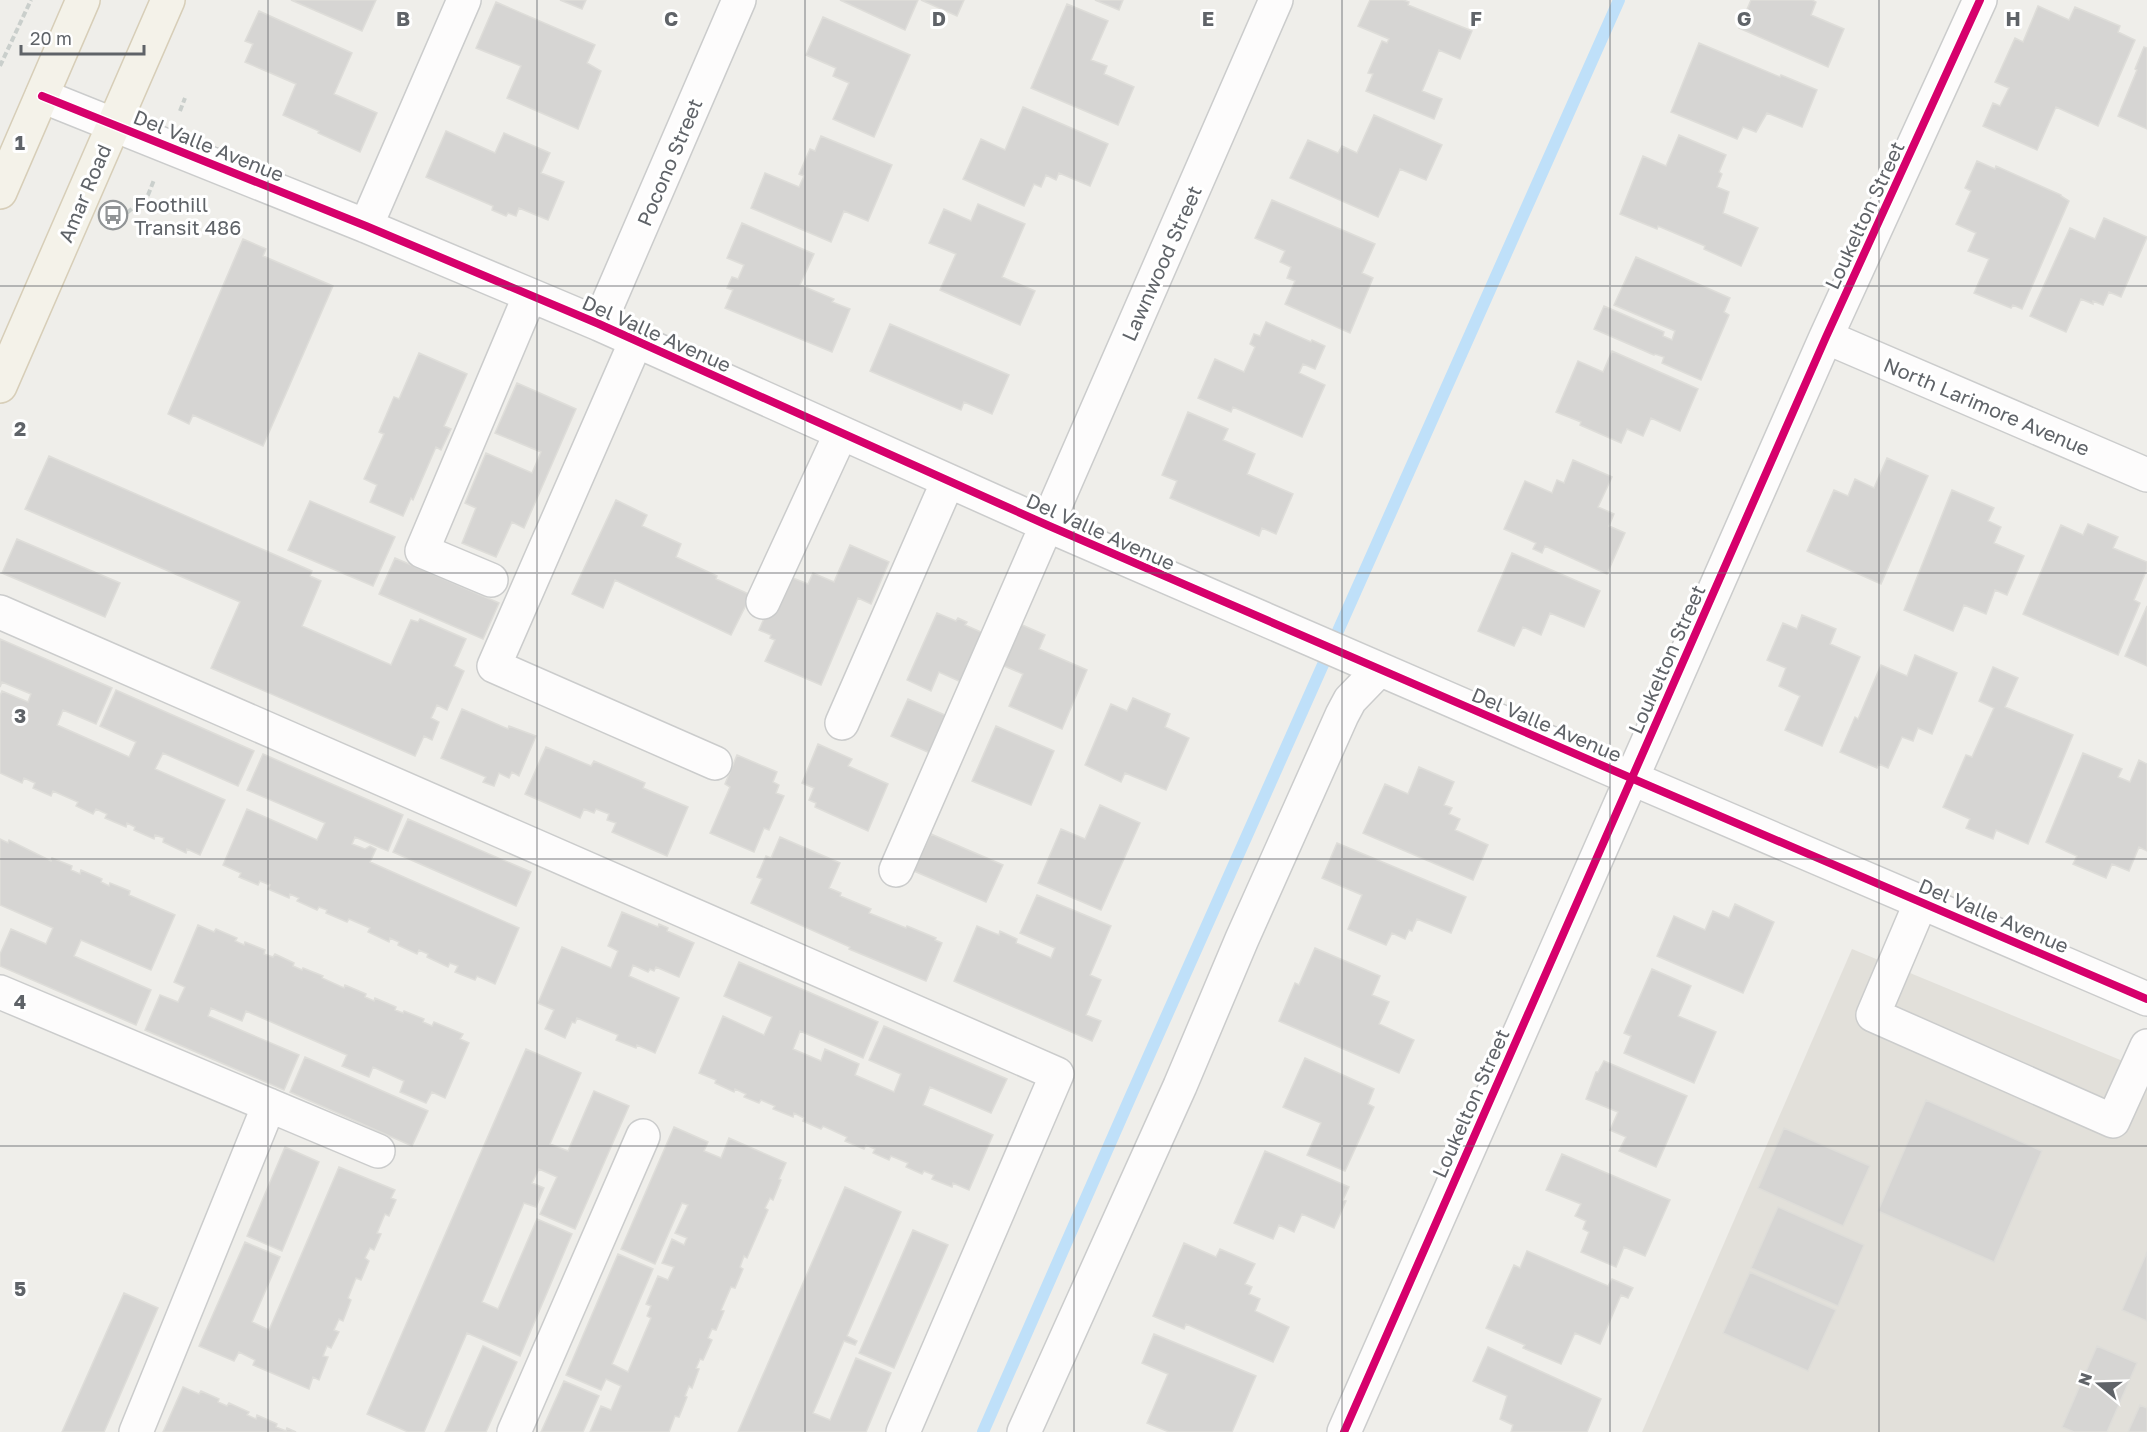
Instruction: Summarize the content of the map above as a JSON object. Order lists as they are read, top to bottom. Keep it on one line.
{"streets":{"main road":["Amar Road"],"street":["Del Valle Avenue","Pocono Street","Loukelton Street","Lawnwood Street","North Larimore Avenue"]},"crossings":[["Del Valle Avenue","Pocono Street"],["Del Valle Avenue","Amar Road"],["Del Valle Avenue","Loukelton Street"],["Del Valle Avenue","Lawnwood Street"],["Loukelton Street","North Larimore Avenue"]],"places":{"bus stop":["Foothill Transit 486"]},"scale_bar":"20 m","north":"left","grid":{"columns":["B","C","D","E","F","G","H"],"rows":["1","2","3","4","5"]}}
